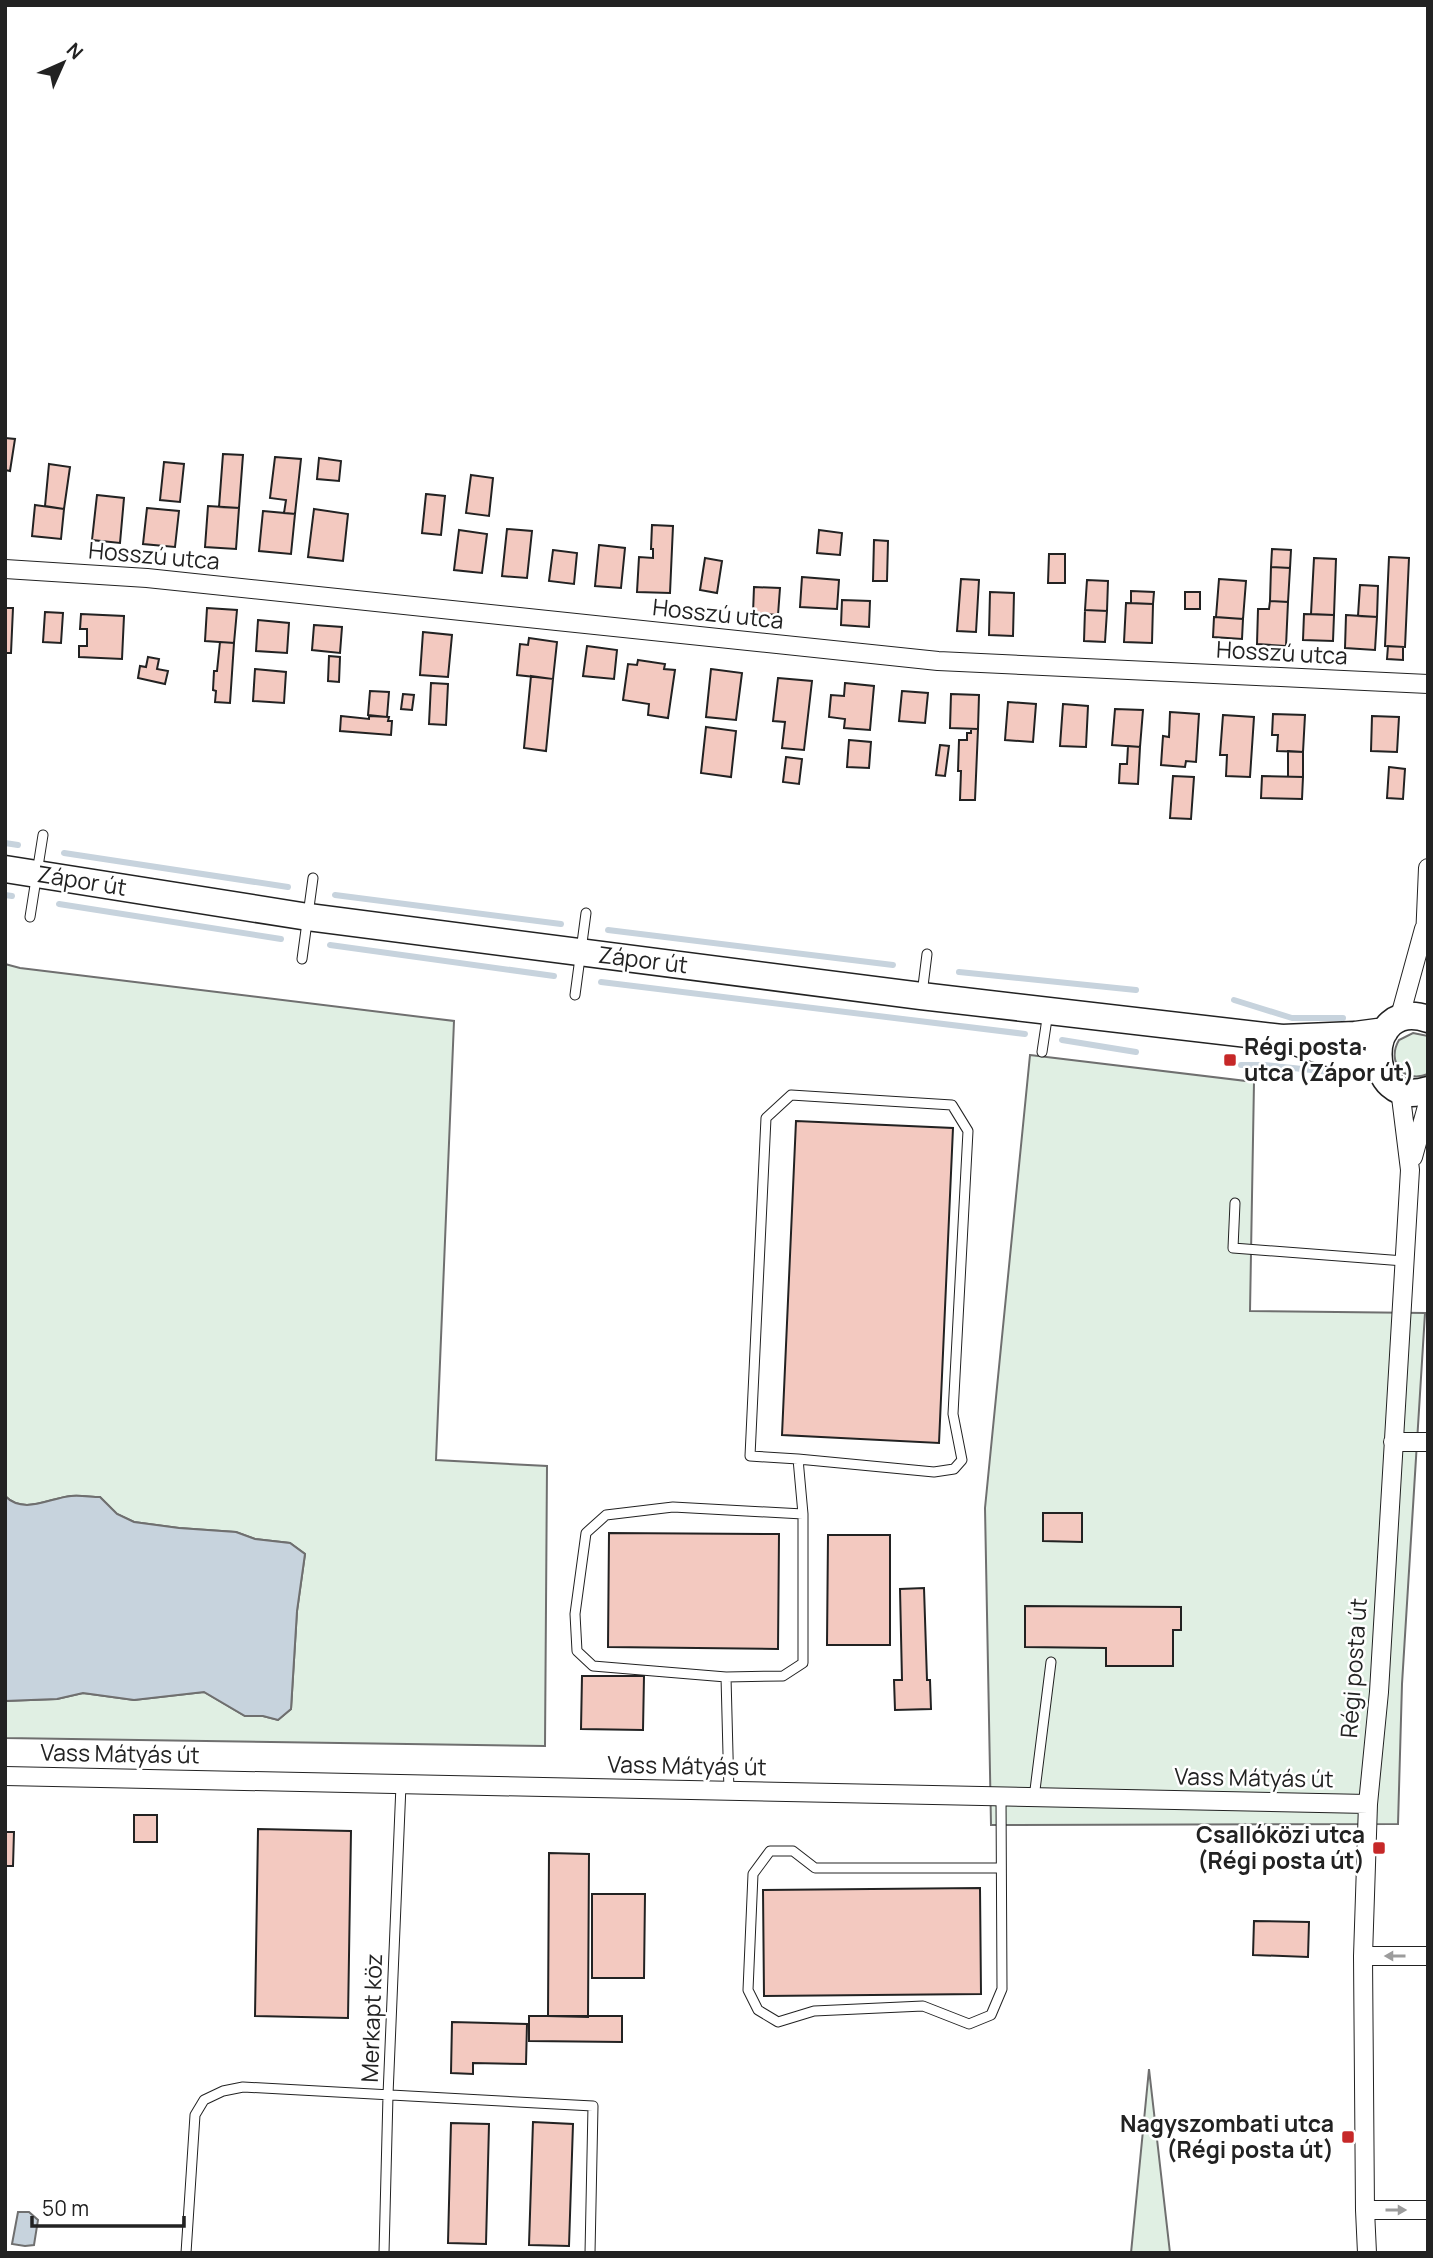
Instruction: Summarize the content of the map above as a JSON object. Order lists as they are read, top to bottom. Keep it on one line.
{"streets":{"street":["Hosszú utca","Zápor út","Régi posta út","Vass Mátyás út"],"lane":["Merkapt köz"]},"crossings":[["Régi posta út","Vass Mátyás út"],["Vass Mátyás út","Merkapt köz"]],"places":{"transit":["Régi posta utca (Zápor út)","Csallóközi utca (Régi posta út)","Nagyszombati utca (Régi posta út)"]},"scale_bar":"50 m","north":"top right"}
